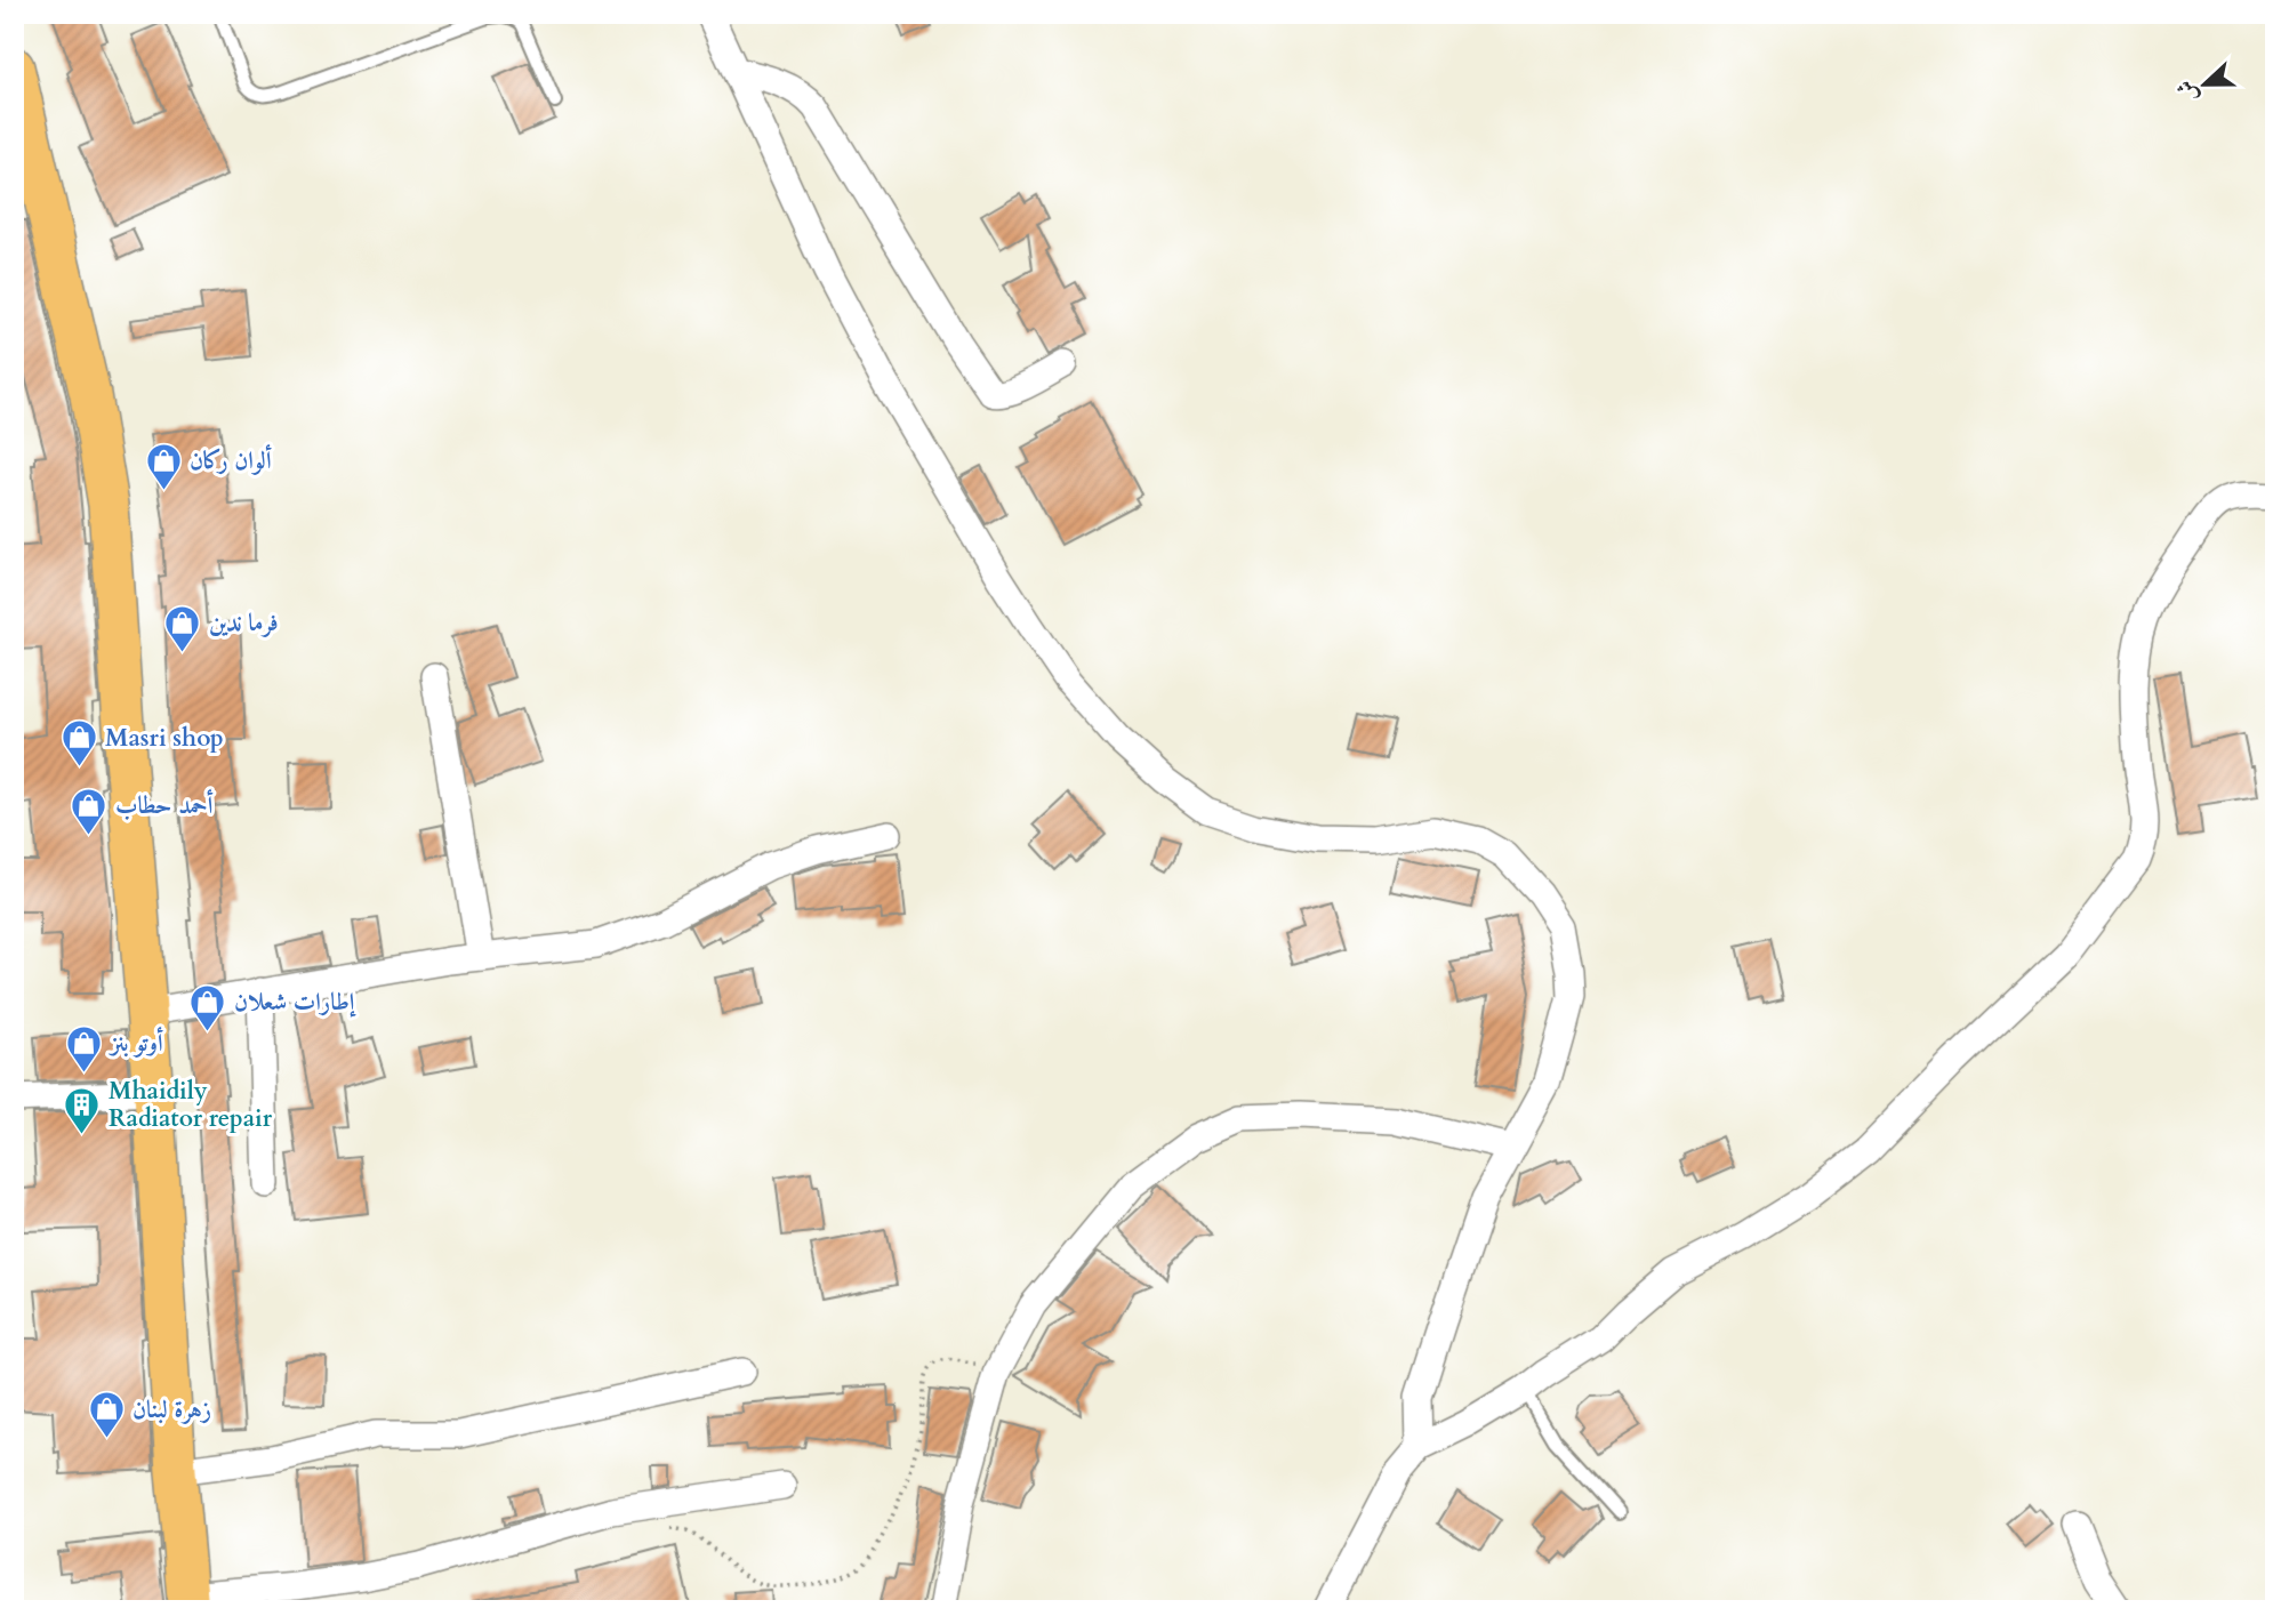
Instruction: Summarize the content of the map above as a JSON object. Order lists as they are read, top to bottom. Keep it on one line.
{"places":{"shop":["ألوان ركان","فرما ندين","Masri shop","أحمد حطاب","إطارات شعلان","أوتو بنز","زهرة لبنان"],"building":["Mhaidily Radiator repair"]},"north":"left"}
